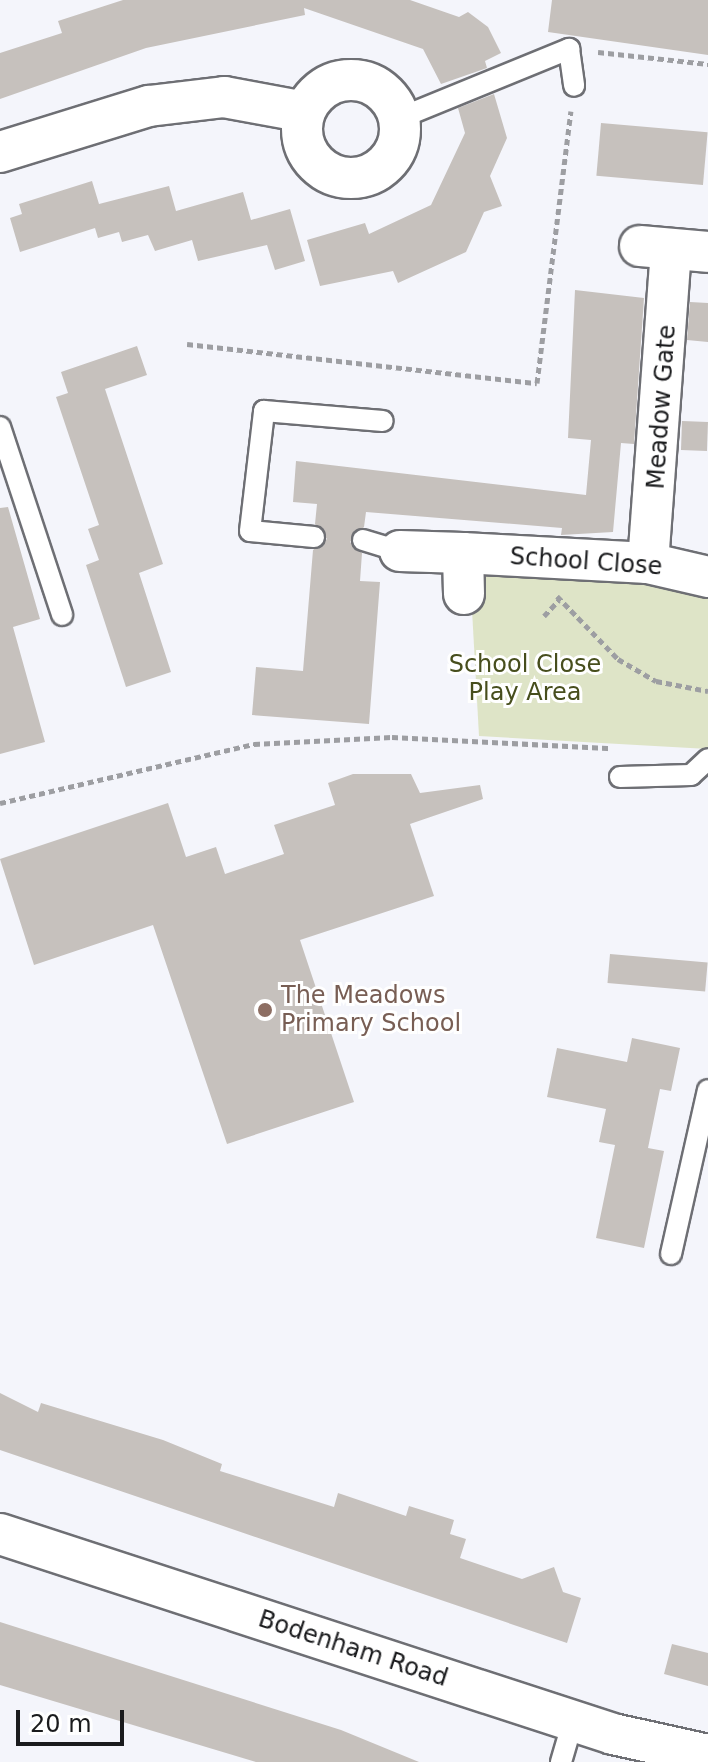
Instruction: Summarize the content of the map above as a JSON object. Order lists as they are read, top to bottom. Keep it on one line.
{"streets":{"street":["Meadow Gate","School Close","Bodenham Road"]},"crossings":[["Meadow Gate","School Close"]],"parks":["School Close Play Area"],"places":["The Meadows Primary School"],"scale_bar":"20 m"}
